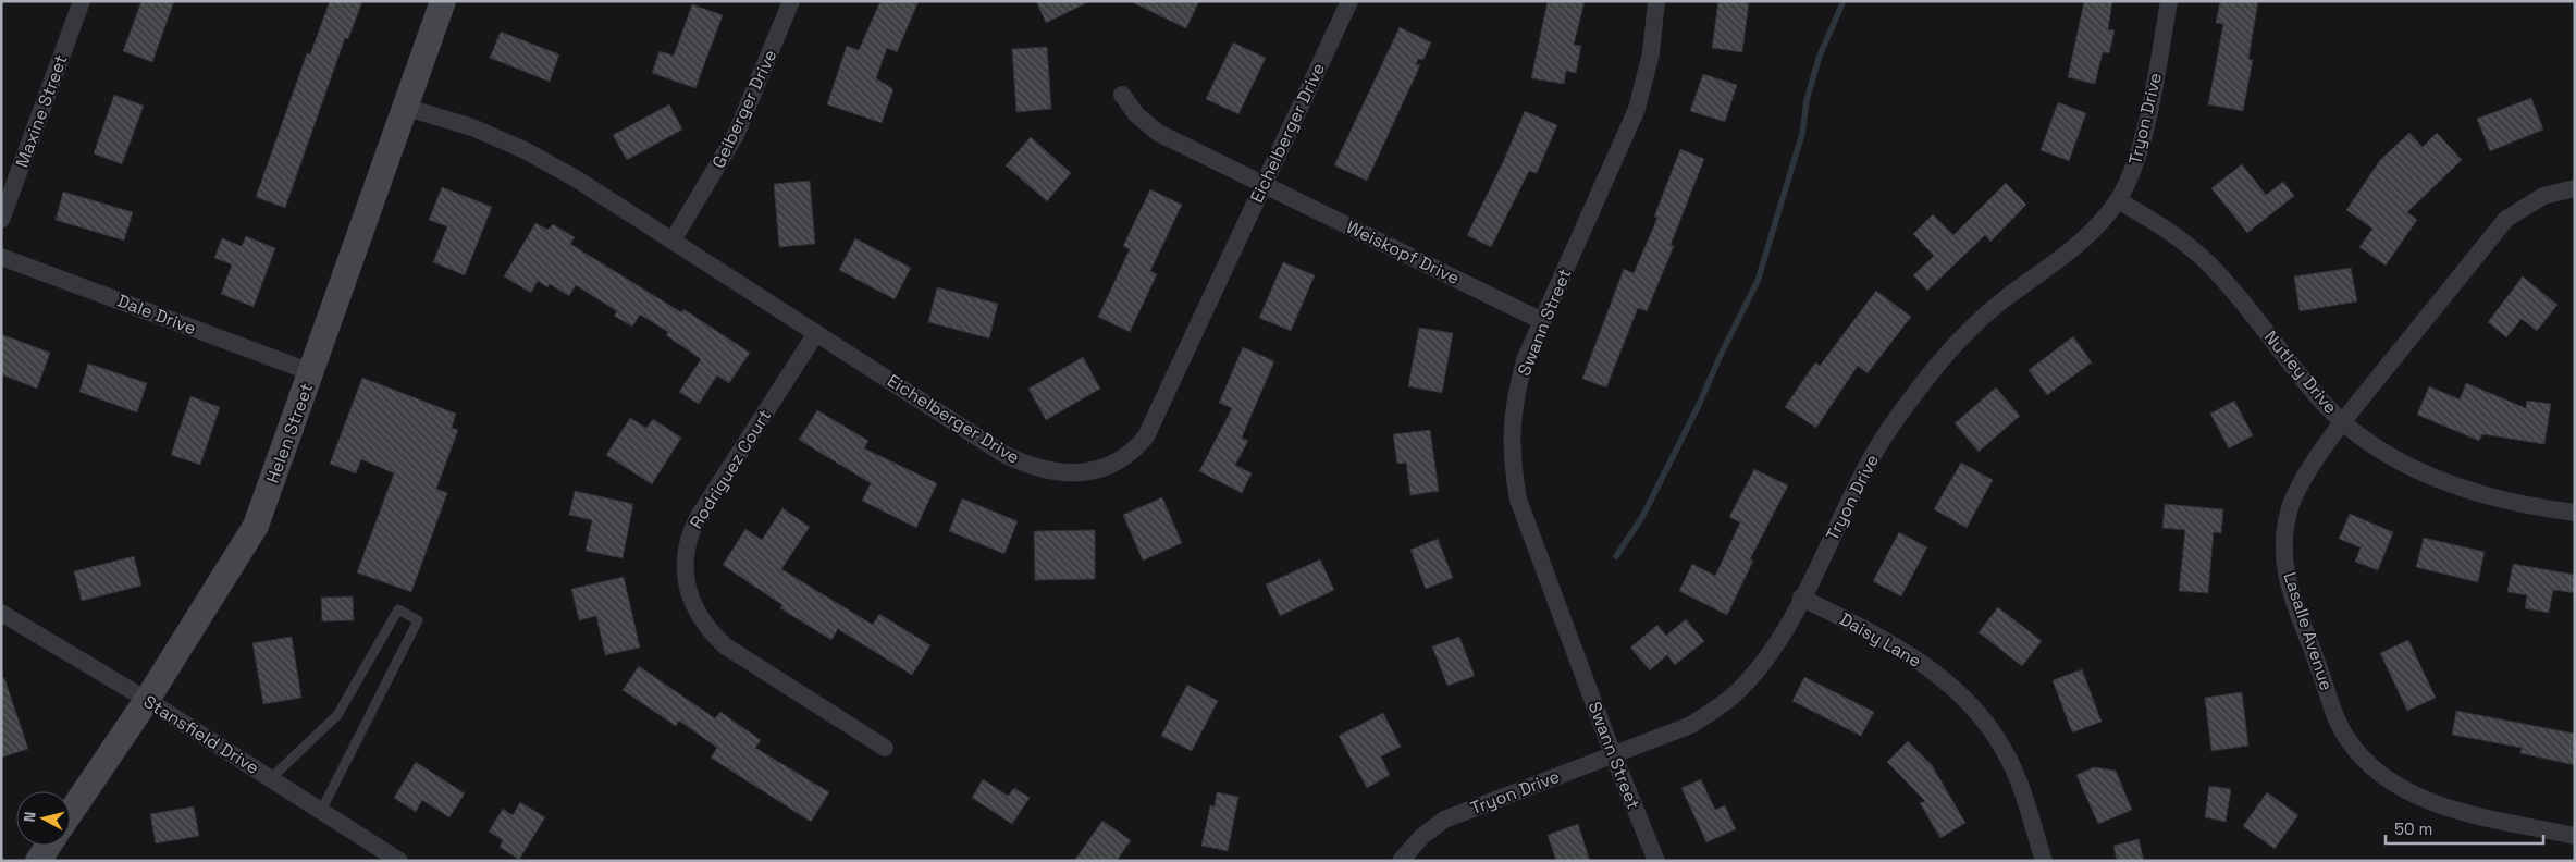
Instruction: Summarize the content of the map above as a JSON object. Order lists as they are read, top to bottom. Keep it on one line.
{"streets":{"street":["Geiberger Drive","Maxine Street","Tryon Drive","Eichelberger Drive","Weiskopf Drive","Dale Drive","Swann Street","Nutley Drive","Helen Street","Rodriguez Court","Lasalle Avenue","Daisy Lane","Stansfield Drive"]},"crossings":[["Geiberger Drive","Eichelberger Drive"],["Tryon Drive","Swann Street"],["Tryon Drive","Nutley Drive"],["Tryon Drive","Daisy Lane"],["Eichelberger Drive","Weiskopf Drive"],["Eichelberger Drive","Helen Street"],["Eichelberger Drive","Rodriguez Court"],["Weiskopf Drive","Swann Street"],["Dale Drive","Helen Street"],["Nutley Drive","Lasalle Avenue"],["Helen Street","Stansfield Drive"]],"scale_bar":"50 m","north":"left"}
